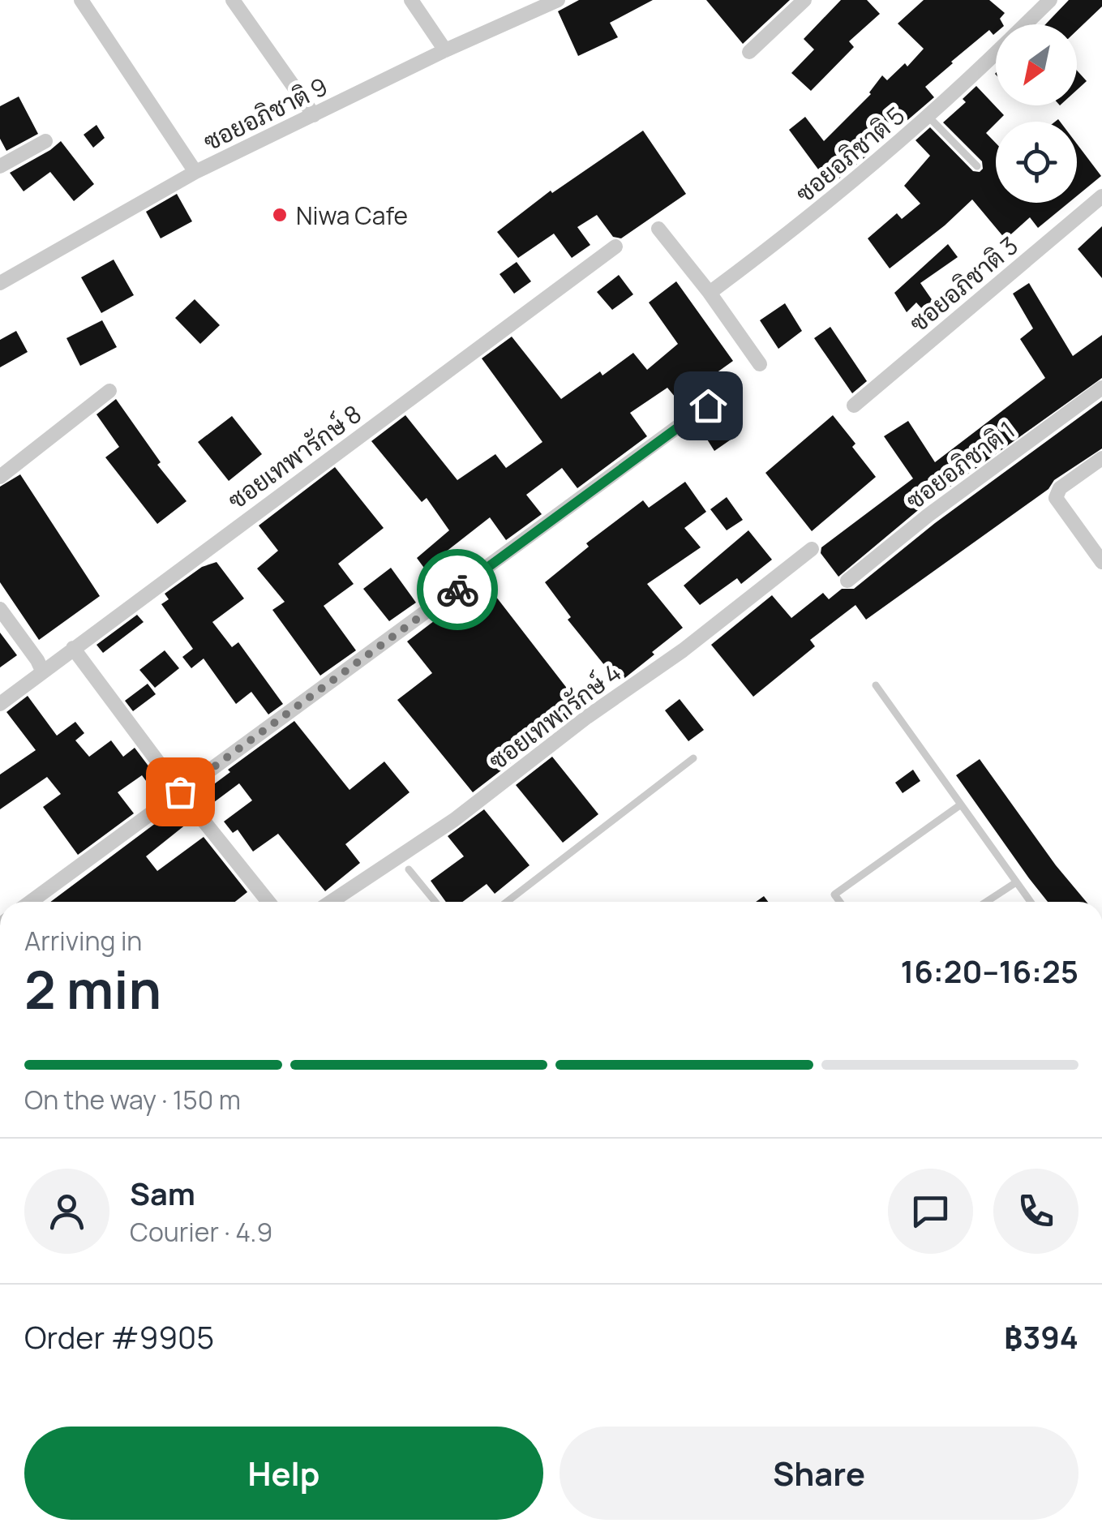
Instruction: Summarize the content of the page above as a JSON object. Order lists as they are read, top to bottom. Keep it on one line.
{"streets":{"street":["ซอยอภิชาติ 9","ซอยอภิชาติ 5","ซอยอภิชาติ 3","ซอยเทพารักษ์ 8","ซอยอภิชาติ 1","ซอยเทพารักษ์ 4"]},"places":["Niwa Cafe"],"north":"bottom left","page":{"heading":["2 min","Arriving in","16:20–16:25"],"panel":["Sam","Courier · 4.9","Order #9905","฿394"],"bar":"On the way · 150 m","buttons":["Help","Share"]}}
